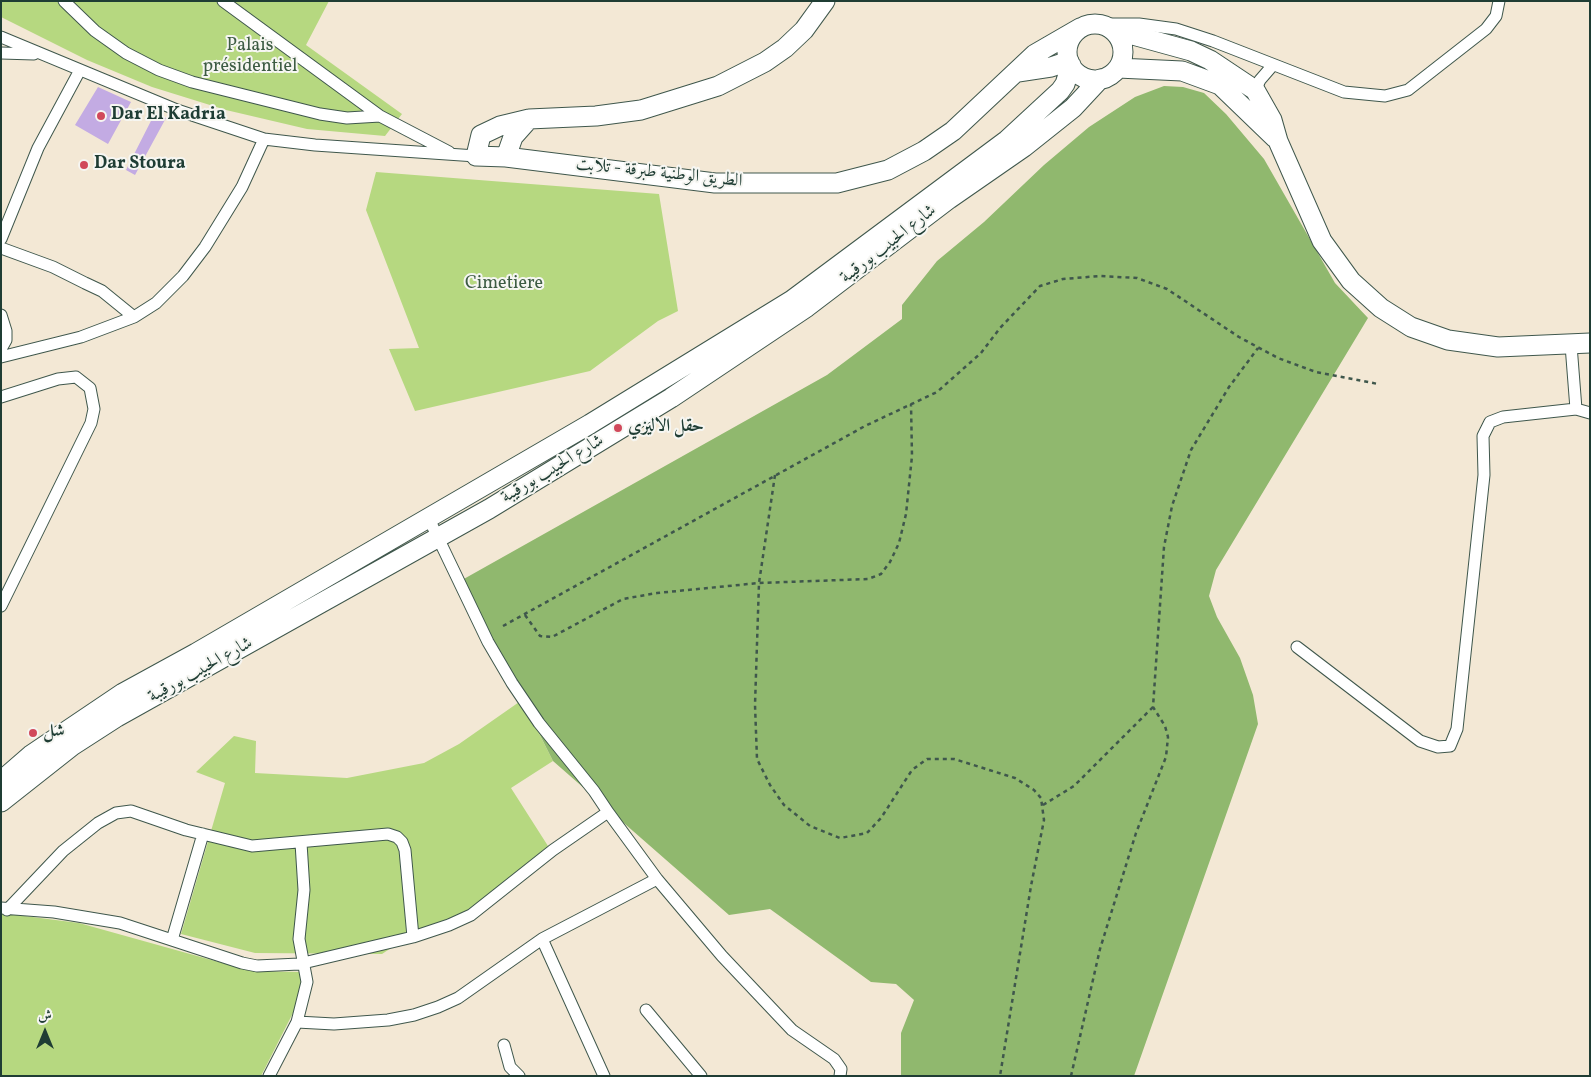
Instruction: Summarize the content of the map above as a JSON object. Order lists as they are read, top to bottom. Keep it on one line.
{"streets":{"main road":["الطريق الوطنية طبرقة - تلابت","شارع الحبيب بورقيبة"]},"crossings":[["الطريق الوطنية طبرقة - تلابت","شارع الحبيب بورقيبة"]],"parks":["Palais présidentiel","Cimetiere"],"places":["Dar El Kadria","Dar Stoura","حقل الاليزي","شل"],"north":"top"}
